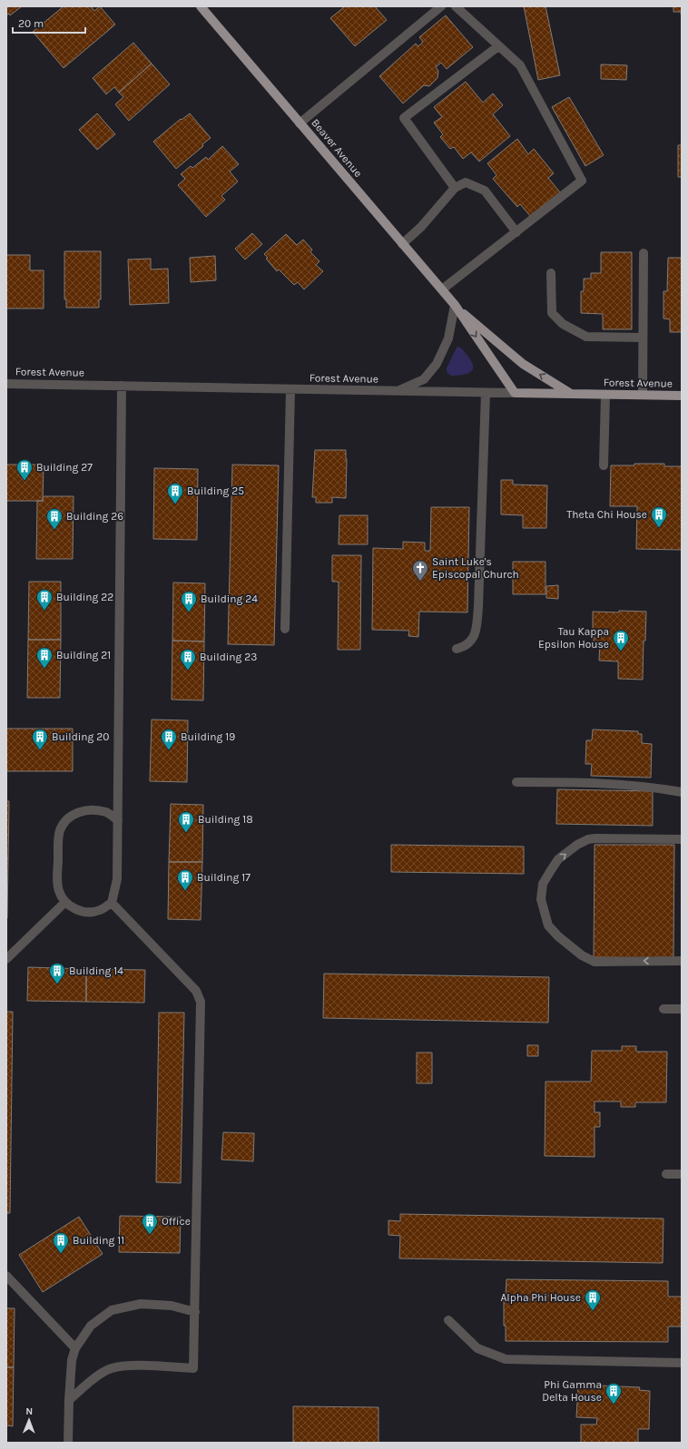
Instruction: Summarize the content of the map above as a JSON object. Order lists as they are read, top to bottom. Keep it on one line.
{"streets":{"main road":["Beaver Avenue","Forest Avenue"]},"crossings":[["Beaver Avenue","Forest Avenue"]],"places":{"building":["Building 27","Building 25","Theta Chi House","Building 26","Building 22","Building 24","Tau Kappa Epsilon House","Building 21","Building 23","Building 20","Building 19","Building 18","Building 17","Building 14","Office","Building 11","Alpha Phi House","Phi Gamma Delta House"],"church":["Saint Luke's Episcopal Church"]},"scale_bar":"20 m","north":"top"}
